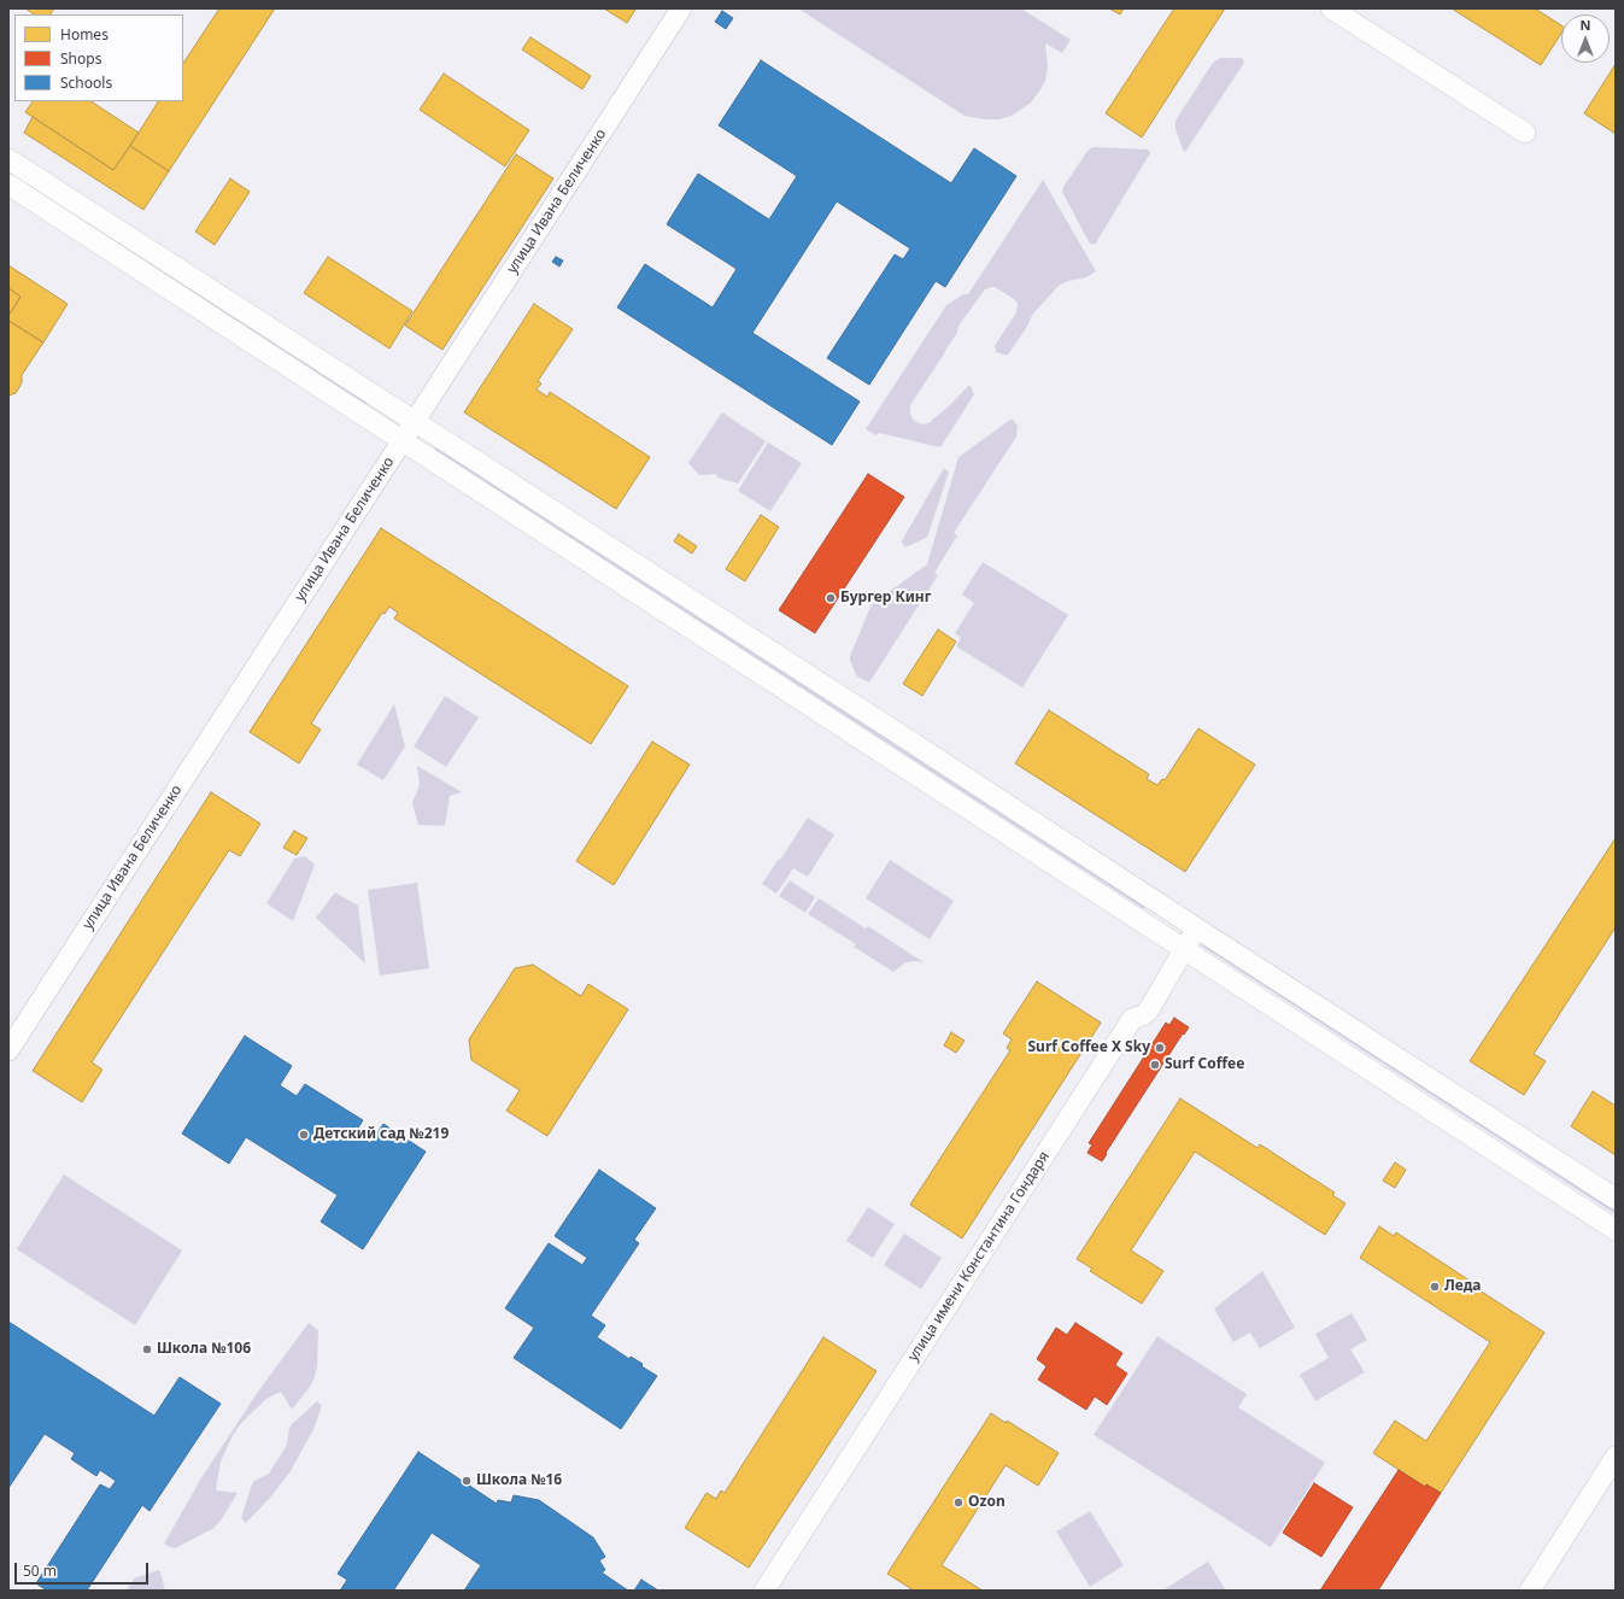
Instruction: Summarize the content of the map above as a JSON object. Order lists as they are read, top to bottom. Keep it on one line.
{"streets":{"street":["улица Ивана Беличенко","улица имени Константина Гондаря"]},"places":["Бургер Кинг","Surf Coffee X Sky","Surf Coffee","Детский сад №219","Леда","Школа №106","Школа №16","Ozon"],"legend":["Homes","Shops","Schools"],"scale_bar":"50 m","north":"top"}
